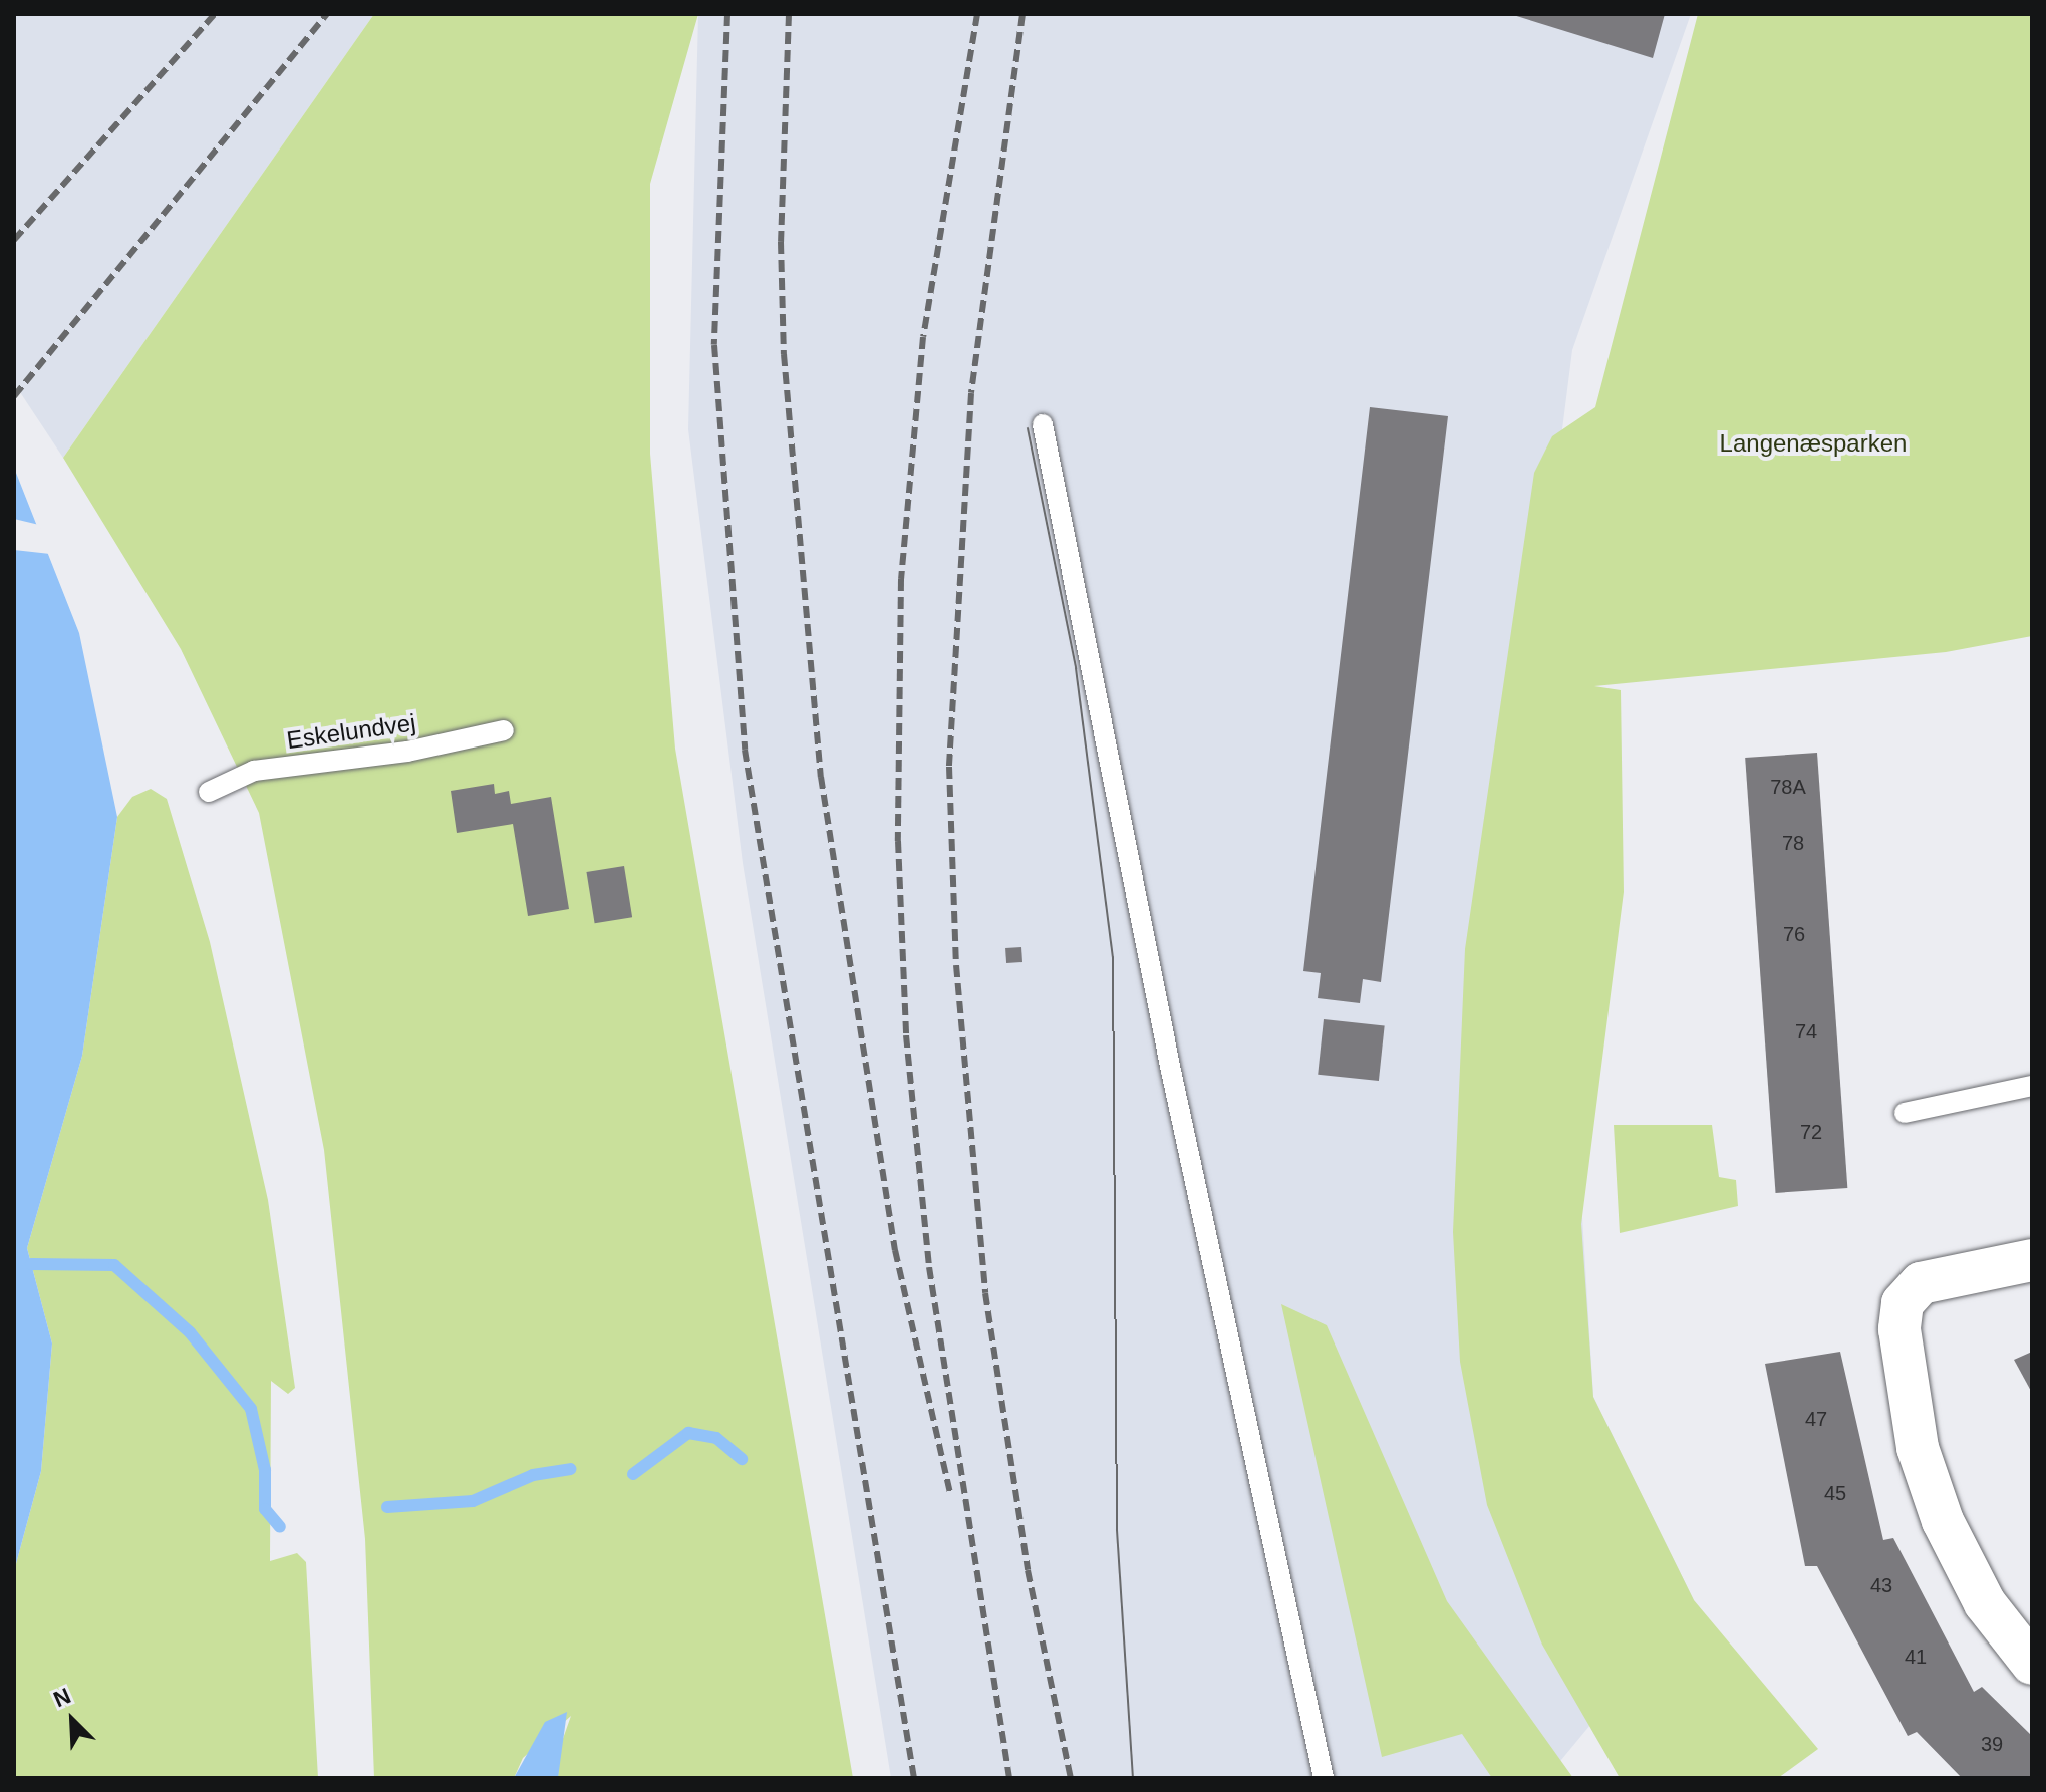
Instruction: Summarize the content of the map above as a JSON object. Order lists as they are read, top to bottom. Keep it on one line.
{"streets":{"lane":["Eskelundvej"]},"parks":["Langenæsparken"],"house_numbers":["78A","78","76","74","72","47","45","43","41","39"],"north":"top left"}
